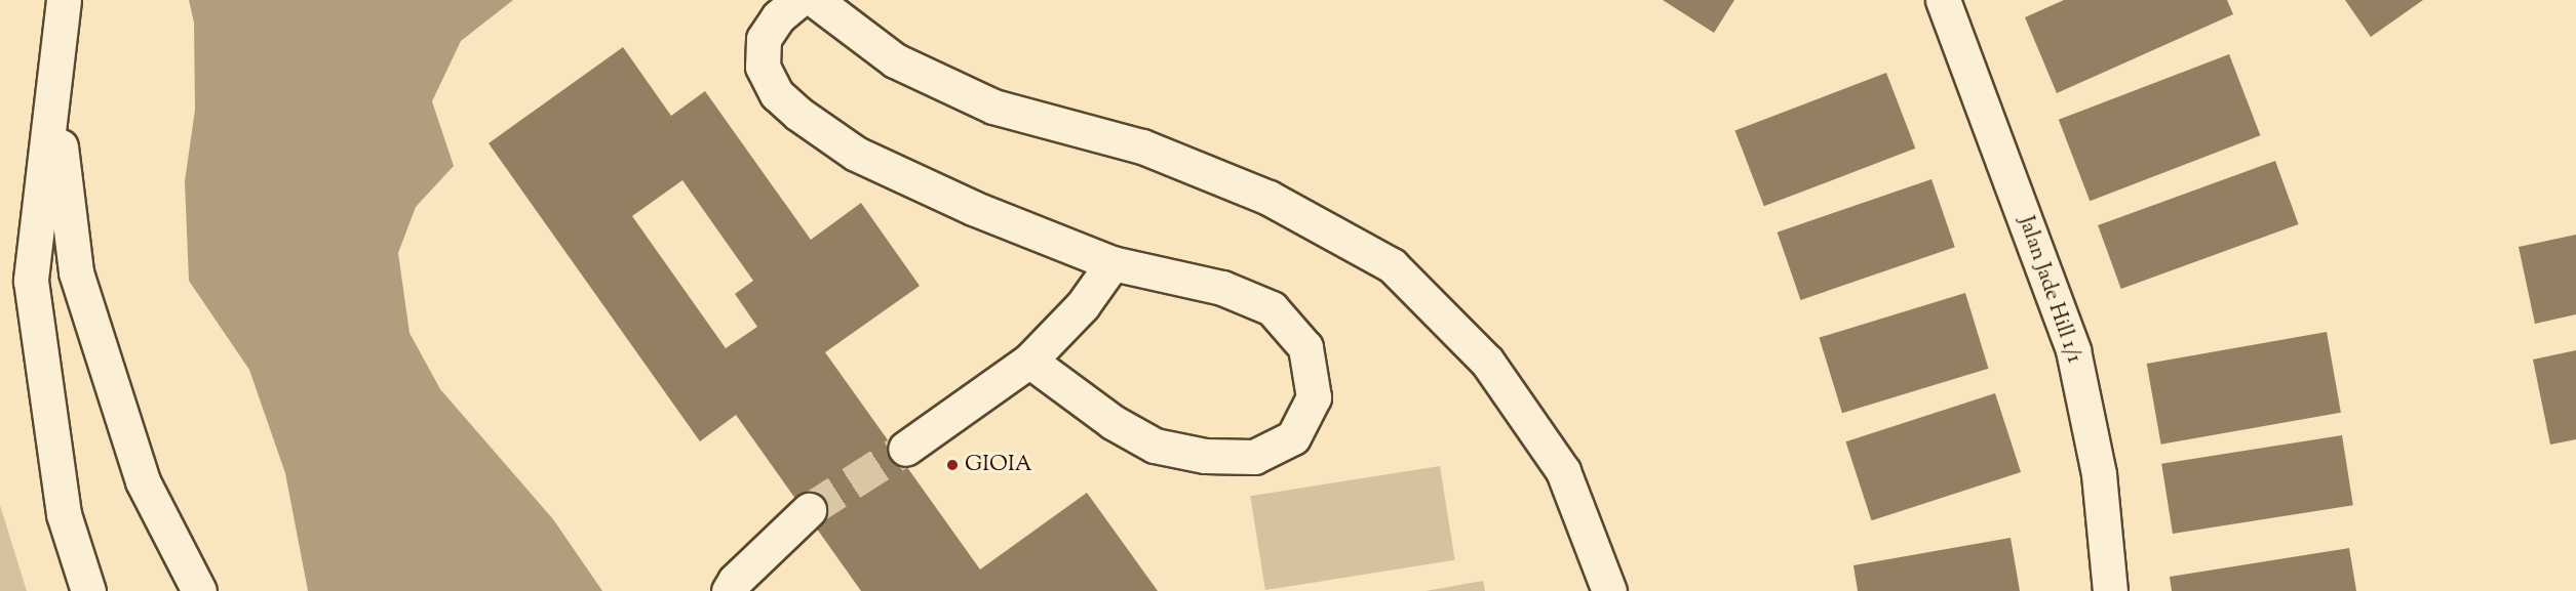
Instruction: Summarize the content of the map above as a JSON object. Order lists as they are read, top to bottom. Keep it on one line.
{"streets":{"street":["Jalan Jade Hill 1/1"]},"places":["GIOIA"]}
